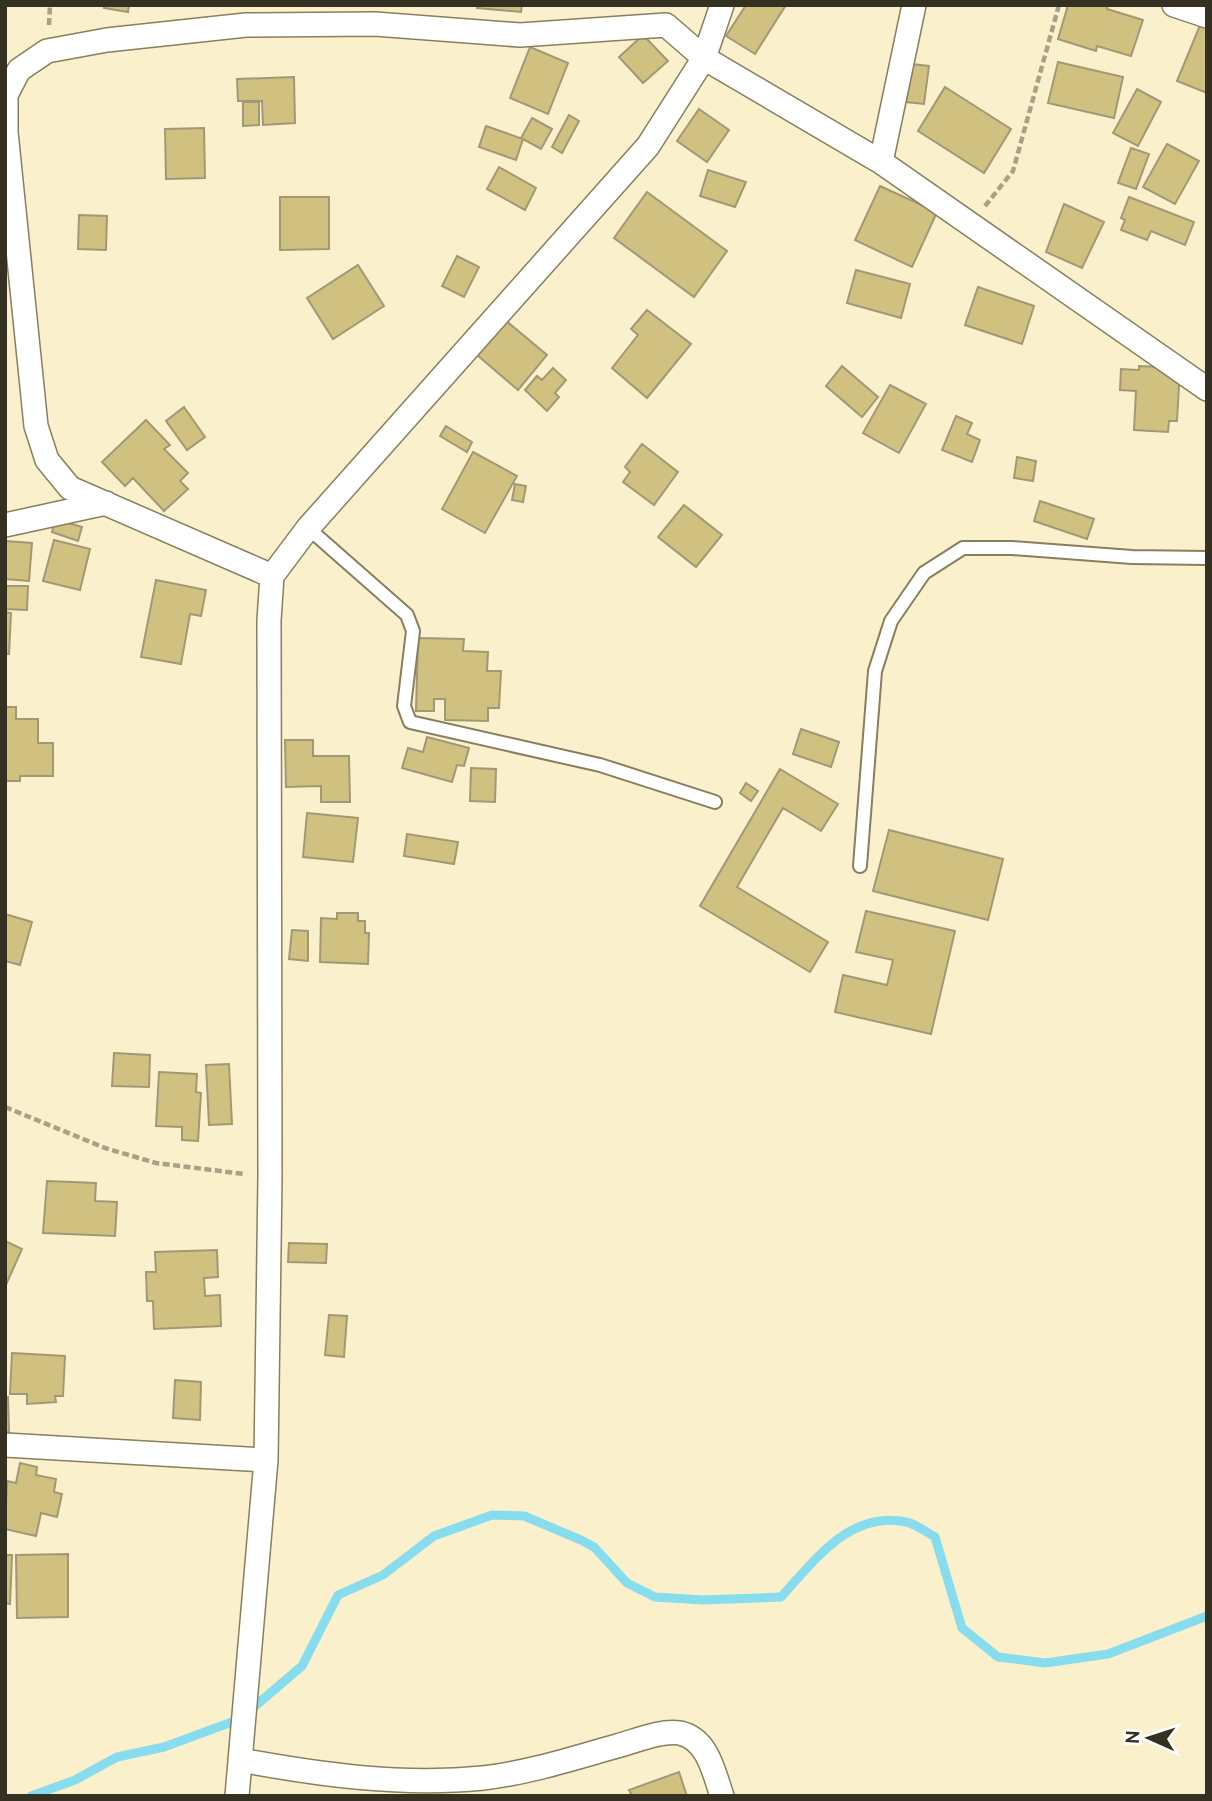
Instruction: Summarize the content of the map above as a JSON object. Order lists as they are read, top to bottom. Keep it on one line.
{"north":"left"}
